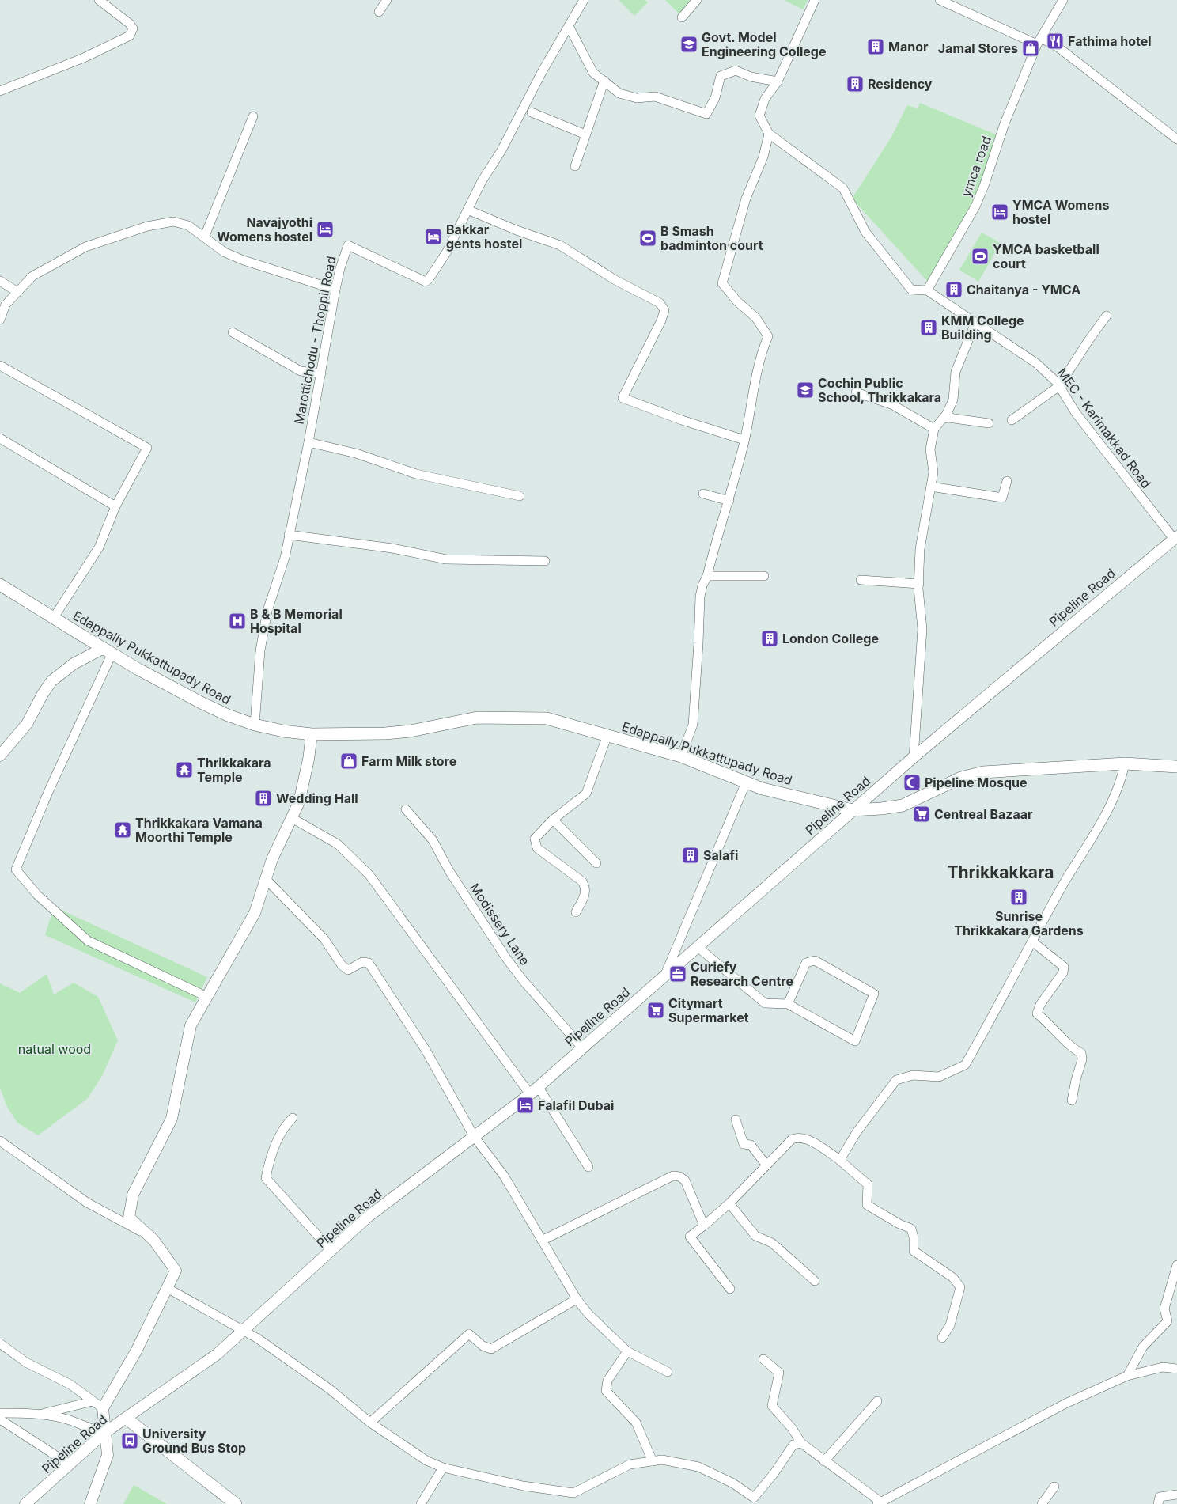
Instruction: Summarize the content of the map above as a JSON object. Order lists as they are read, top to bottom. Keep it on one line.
{"streets":{"main road":["Edappally Pukkattupady Road"],"street":["ymca road","Marottichodu - Thoppil Road","MEC - Karimakkad Road","Pipeline Road","Modissery Lane"]},"crossings":[["ymca road","MEC - Karimakkad Road"],["Marottichodu - Thoppil Road","Edappally Pukkattupady Road"],["MEC - Karimakkad Road","Pipeline Road"],["Pipeline Road","Edappally Pukkattupady Road"],["Pipeline Road","Modissery Lane"]],"districts":["Thrikkakkara"],"parks":["natual wood"],"places":{"restaurant":["Fathima hotel"],"school or university":["Govt. Model Engineering College","Cochin Public School, Thrikkakara"],"building":["Manor","Residency","Chaitanya - YMCA","KMM College Building","London College","Wedding Hall","Salafi","Sunrise Thrikkakara Gardens"],"shop":["Jamal Stores","Farm Milk store"],"hotel":["YMCA Womens hostel","Navajyothi Womens hostel","Bakkar gents hostel","Falafil Dubai"],"sports":["B Smash badminton court","YMCA basketball court"],"hospital":["B & B Memorial Hospital"],"temple":["Thrikkakara Temple","Thrikkakara Vamana Moorthi Temple"],"mosque":["Pipeline Mosque"],"supermarket":["Centreal Bazaar","Citymart Supermarket"],"office":["Curiefy Research Centre"],"bus stop":["University Ground Bus Stop"]}}
